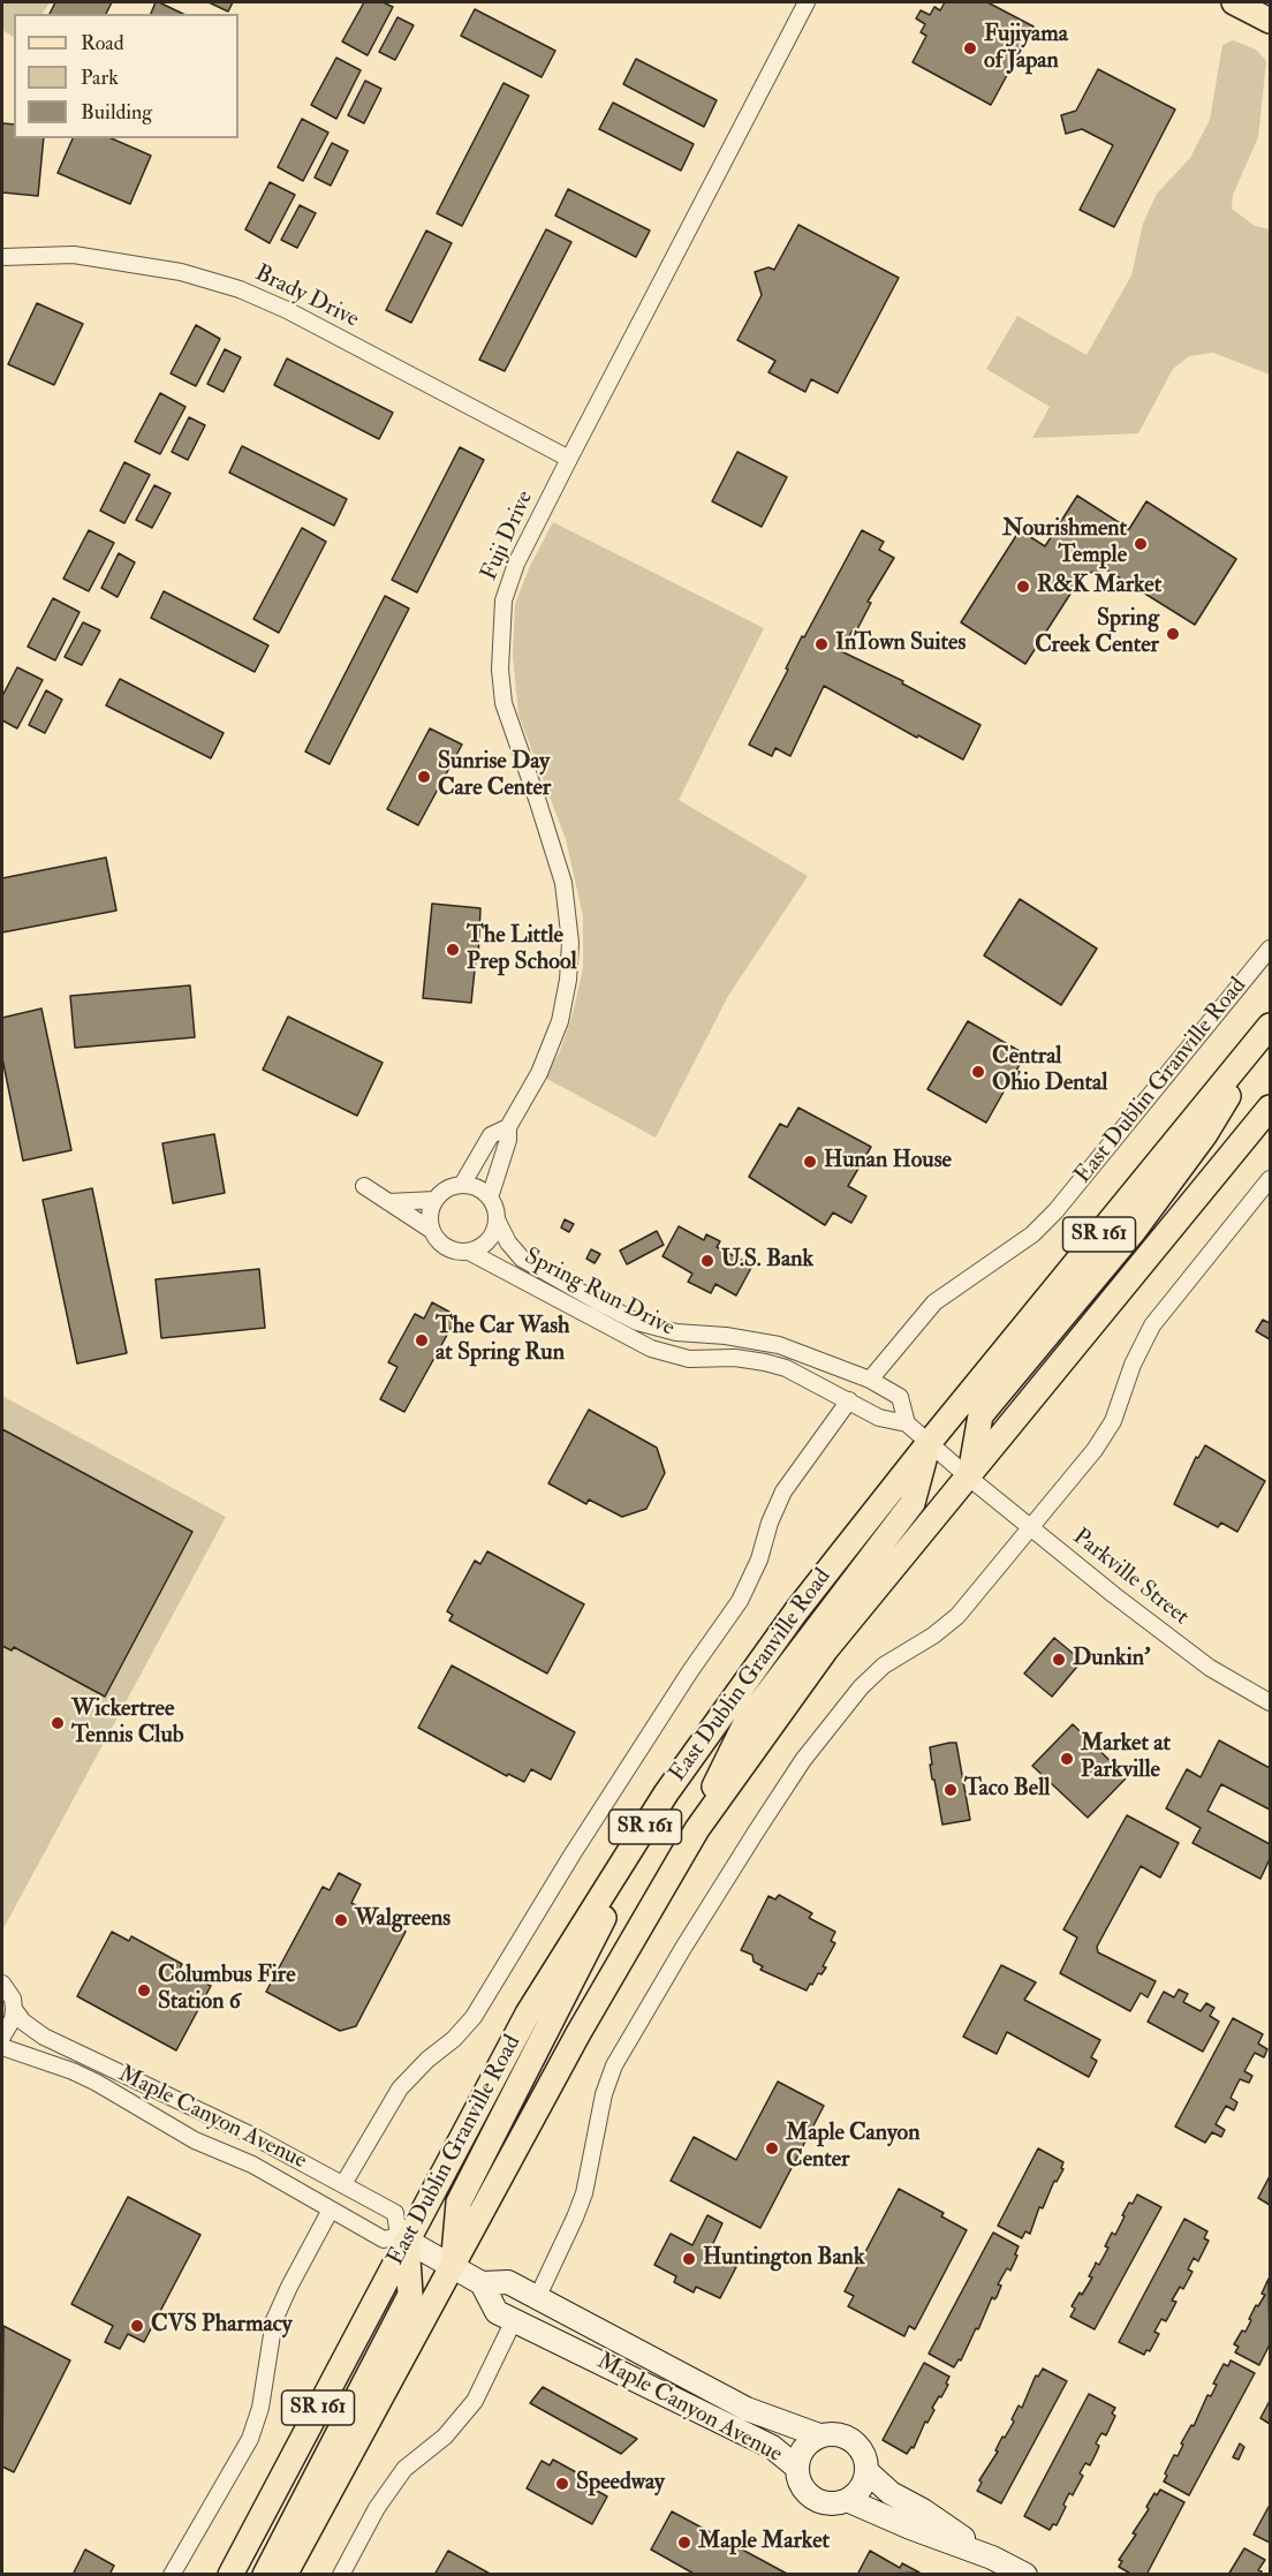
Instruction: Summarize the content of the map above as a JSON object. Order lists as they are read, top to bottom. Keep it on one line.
{"streets":{"main road":["East Dublin Granville Road","SR 161"],"street":["Brady Drive","Fuji Drive","Spring Run Drive","Parkville Street","Maple Canyon Avenue"]},"crossings":[["Brady Drive","Fuji Drive"],["Fuji Drive","Spring Run Drive"],["East Dublin Granville Road","Spring Run Drive"],["East Dublin Granville Road","Parkville Street"],["East Dublin Granville Road","Maple Canyon Avenue"],["Spring Run Drive","Parkville Street"]],"places":["Fujiyama of Japan","Nourishment Temple","R&K Market","Spring Creek Center","InTown Suites","Sunrise Day Care Center","The Little Prep School","Central Ohio Dental","Hunan House","U.S. Bank","The Car Wash at Spring Run","Dunkin'","Wickertree Tennis Club","Market at Parkville","Taco Bell","Walgreens","Columbus Fire Station 6","Maple Canyon Center","Huntington Bank","CVS Pharmacy","Speedway","Maple Market"],"legend":["Road","Park","Building"]}
